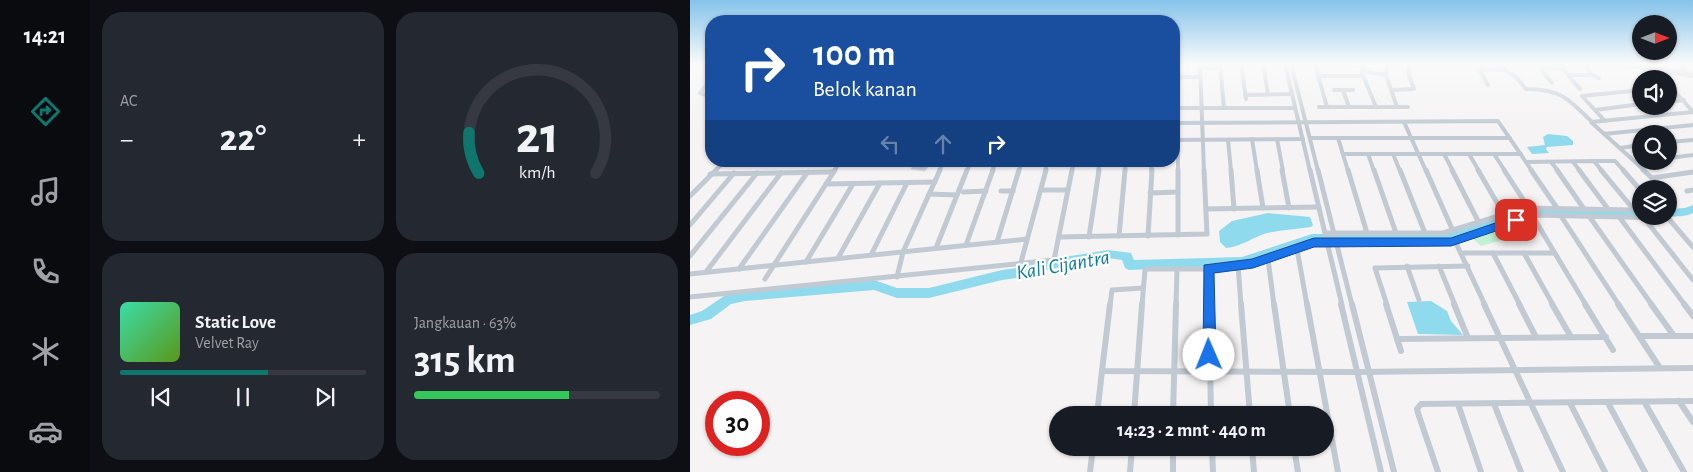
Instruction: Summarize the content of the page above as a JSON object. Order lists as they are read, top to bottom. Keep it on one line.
{"water":["Kali Cijantra"],"north":"right","page":{"tabs":"14:21","tile":["AC",["Jangkauan · 63%","315 km"]],"turn":["100 m","Belok kanan"],"heat":["−","22°","+"],"song":["Static Love","Velvet Ray"],"limit":"30","trip":"14:23 · 2 mnt · 440 m","gauge":["21","km/h"]}}
